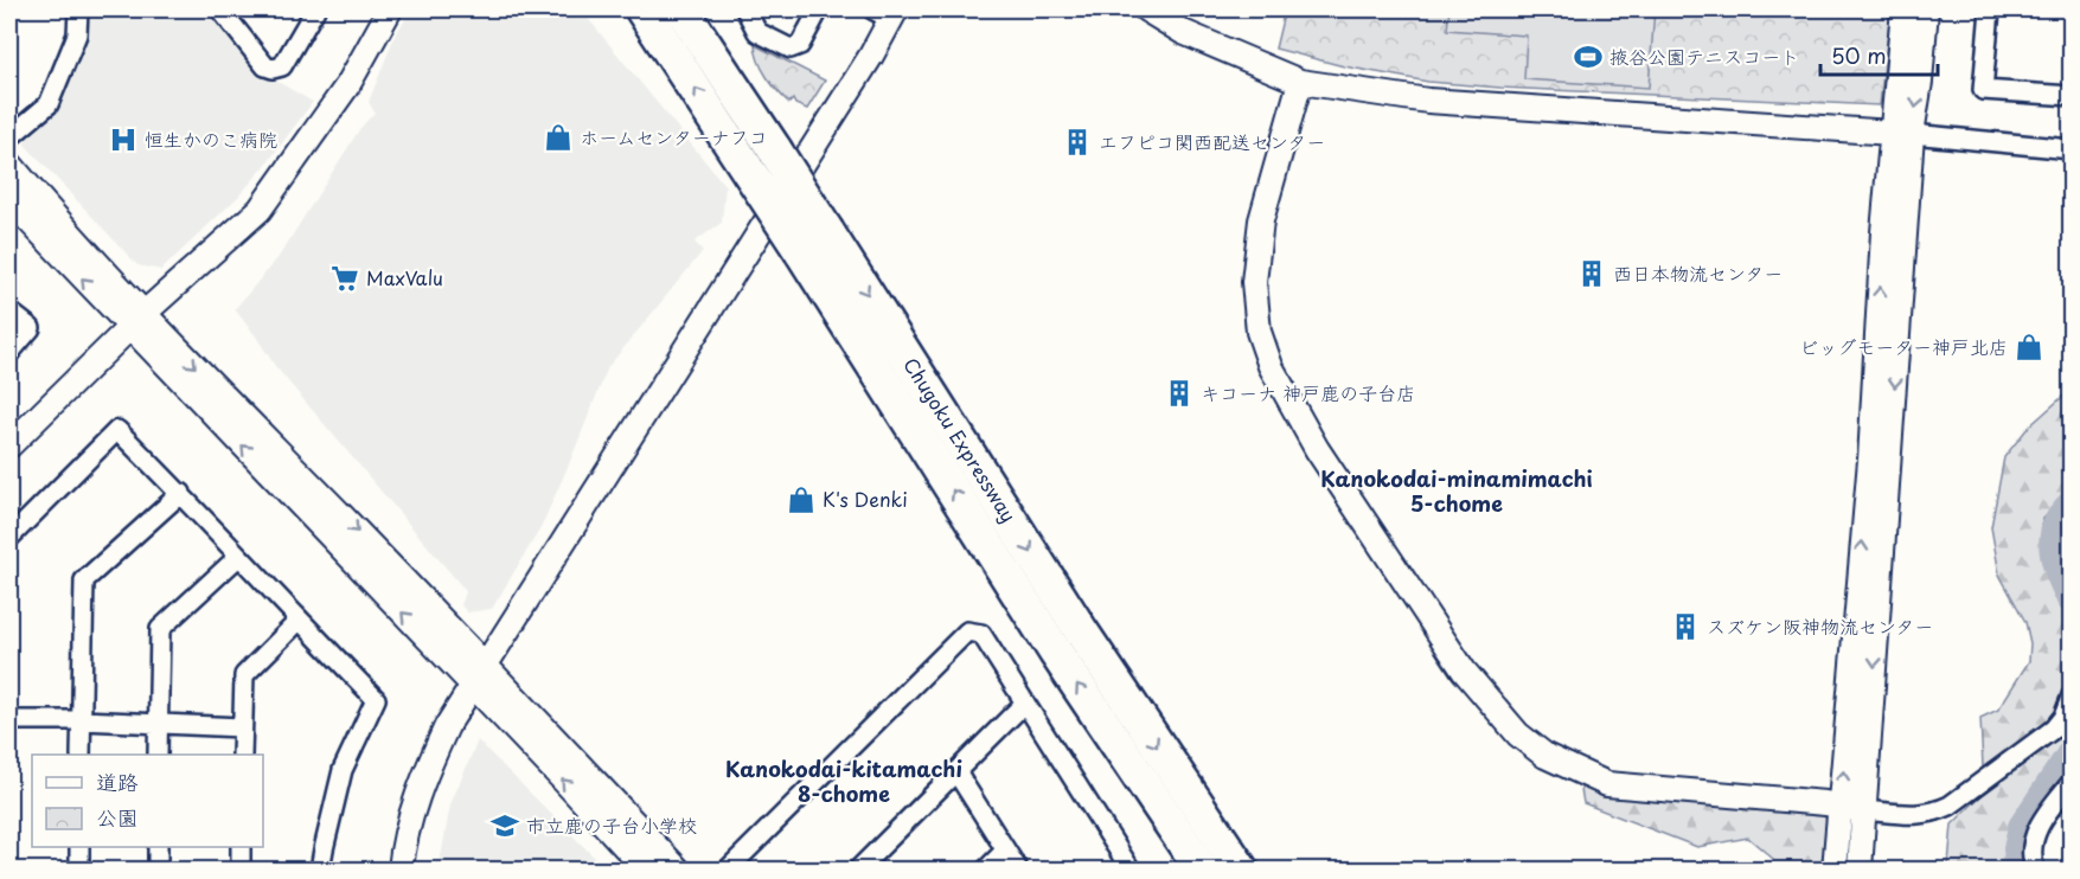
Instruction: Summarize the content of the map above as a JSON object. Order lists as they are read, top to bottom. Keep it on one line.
{"streets":{"highway":["Chugoku Expressway"]},"districts":["Kanokodai-minamimachi 5-chome","Kanokodai-kitamachi 8-chome"],"places":{"sports":["掖谷公園テニスコート"],"shop":["ホームセンターナフコ","ビッグモーター神戸北店","K's Denki"],"hospital":["恒生かのこ病院"],"building":["エフピコ関西配送センター","西日本物流センター","キコーナ 神戸鹿の子台店","スズケン阪神物流センター"],"supermarket":["MaxValu"],"school or university":["市立鹿の子台小学校"]},"legend":["道路","公園"],"scale_bar":"50 m"}
